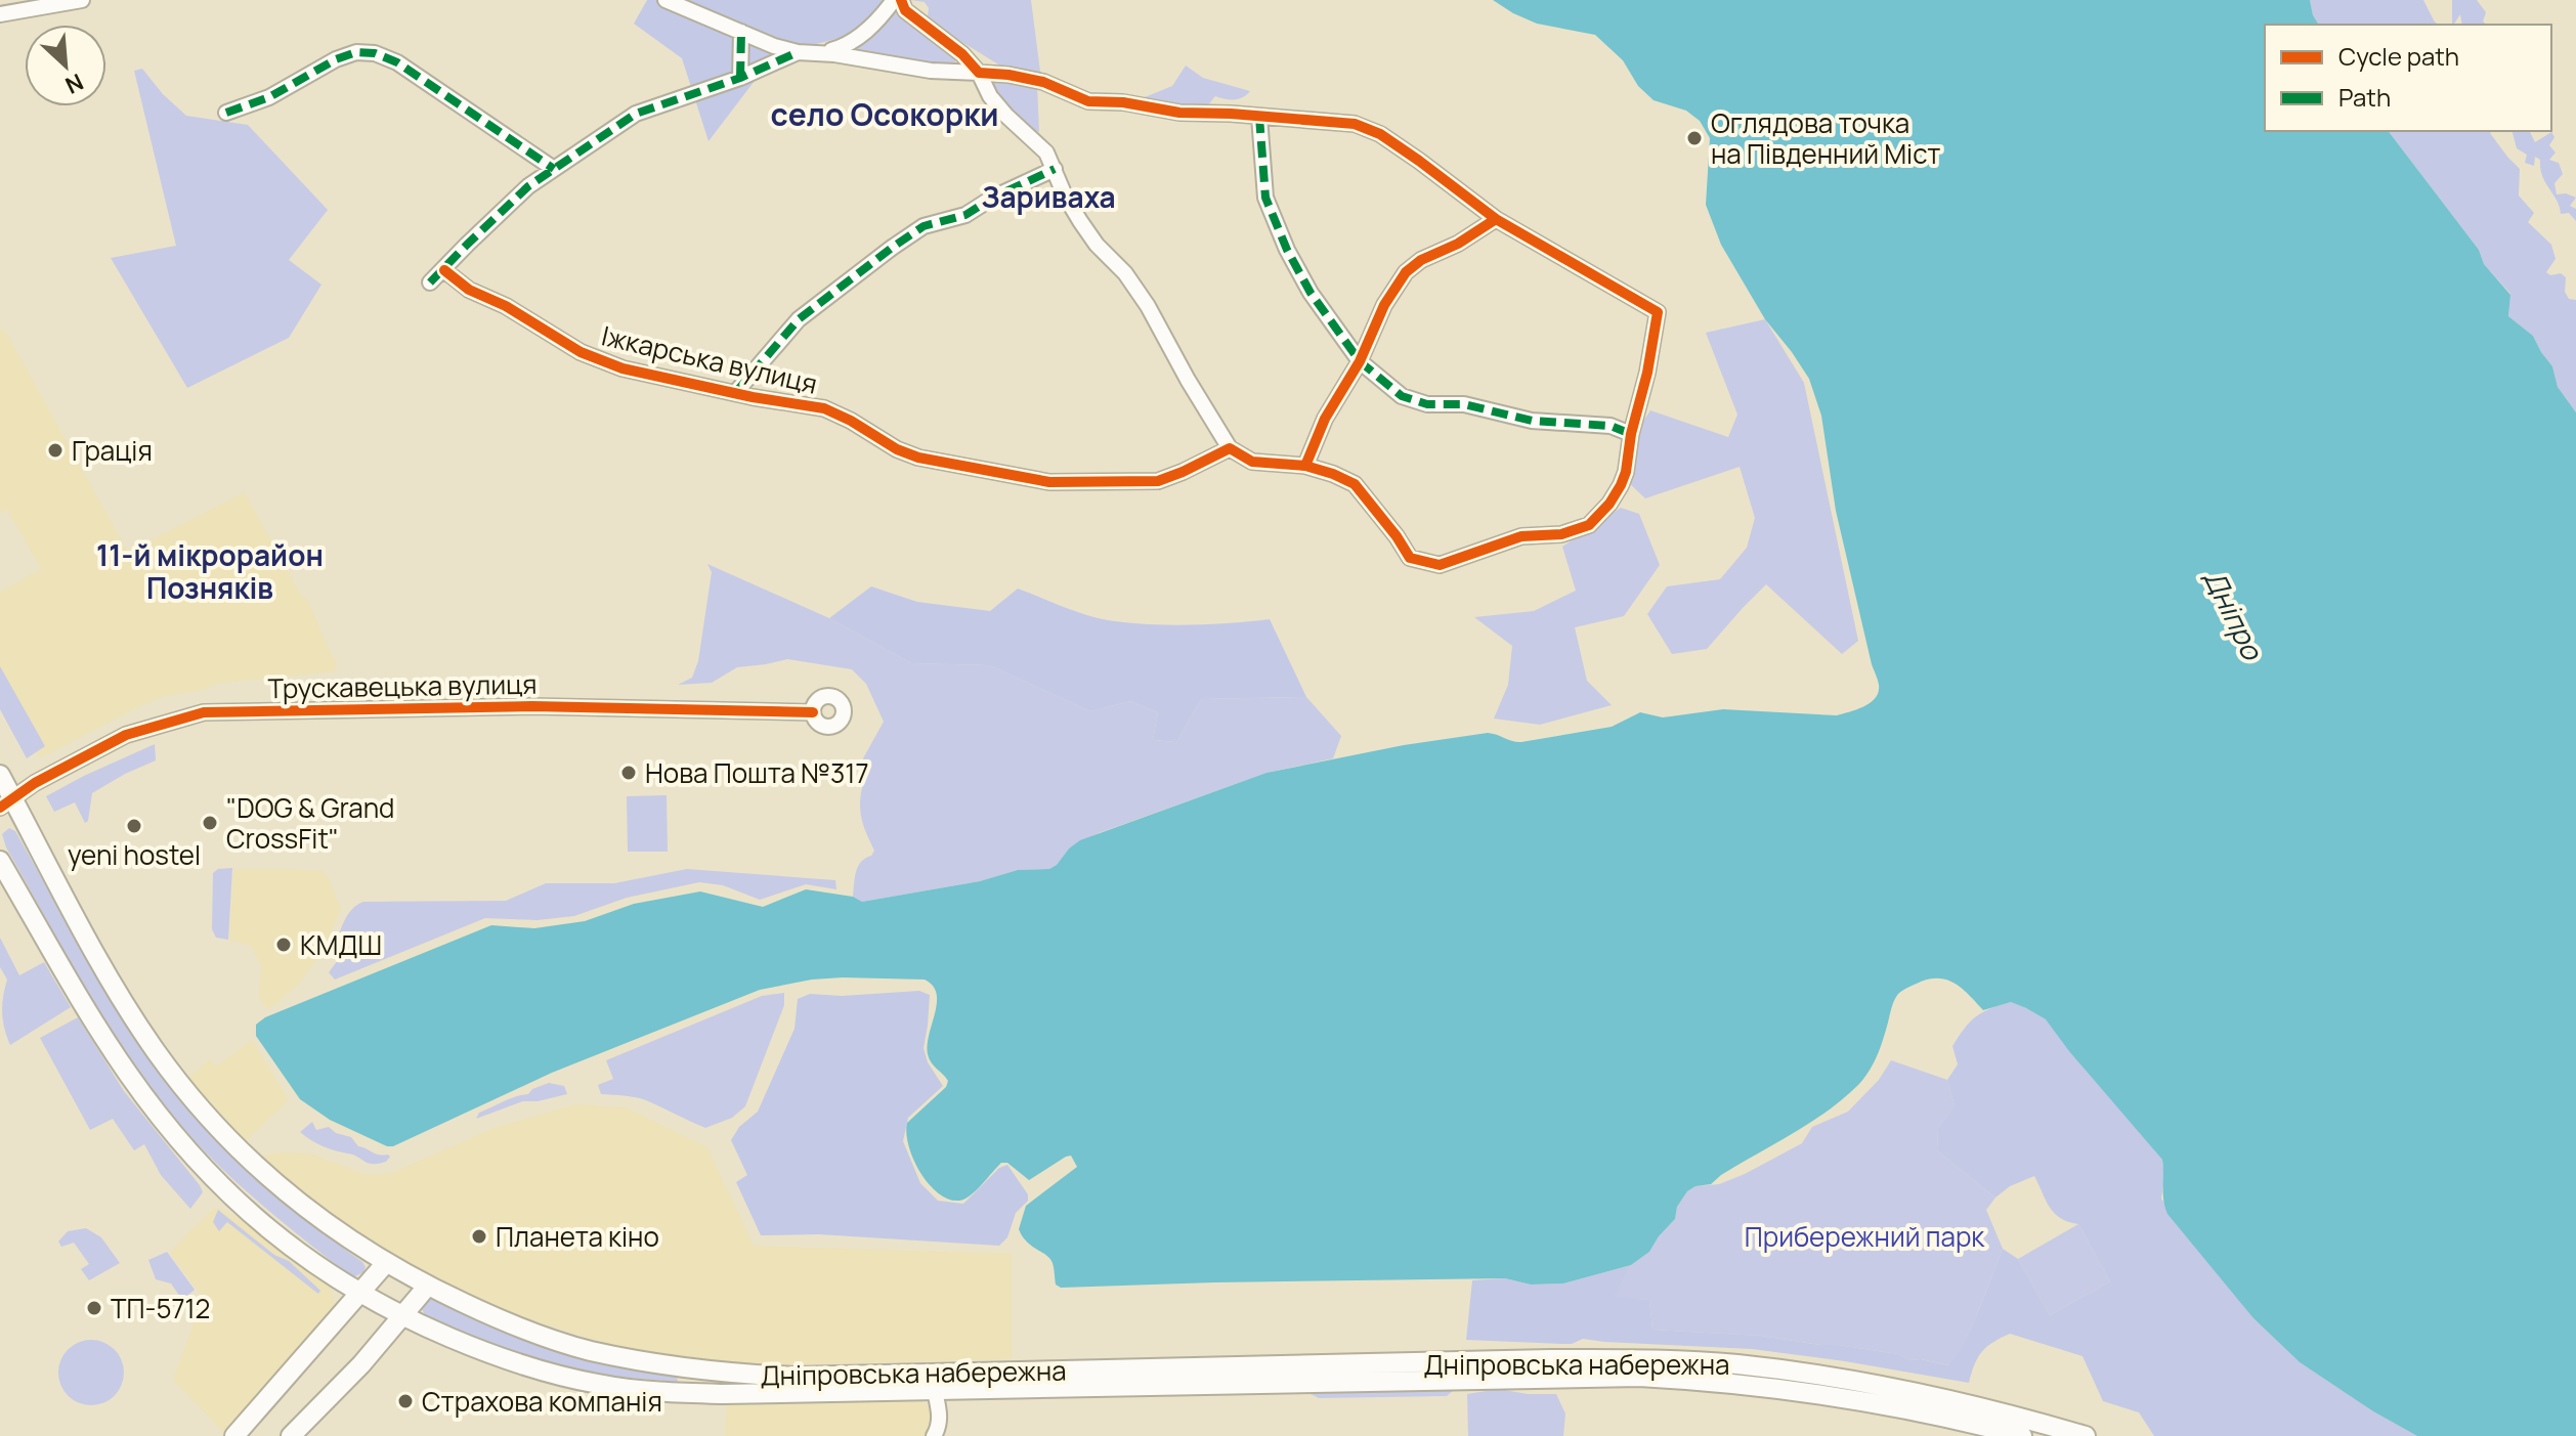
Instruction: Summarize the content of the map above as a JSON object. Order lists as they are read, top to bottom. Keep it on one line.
{"streets":{"main road":["Дніпровська набережна"],"street":["Іжкарська вулиця","Трускавецька вулиця"]},"crossings":[["Трускавецька вулиця","Дніпровська набережна"]],"districts":["село Осокорки","Зариваха","11-й мікрорайон Позняків"],"water":["Дніпро"],"parks":["Прибережний парк"],"places":["Оглядова точка на Південний Міст","Грація","Нова Пошта №317","\"DOG & Grand CrossFit\"","yeni hostel","КМДШ","Планета кіно","ТП-5712","Страхова компанія"],"legend":["Cycle path","Path"],"north":"bottom right"}
